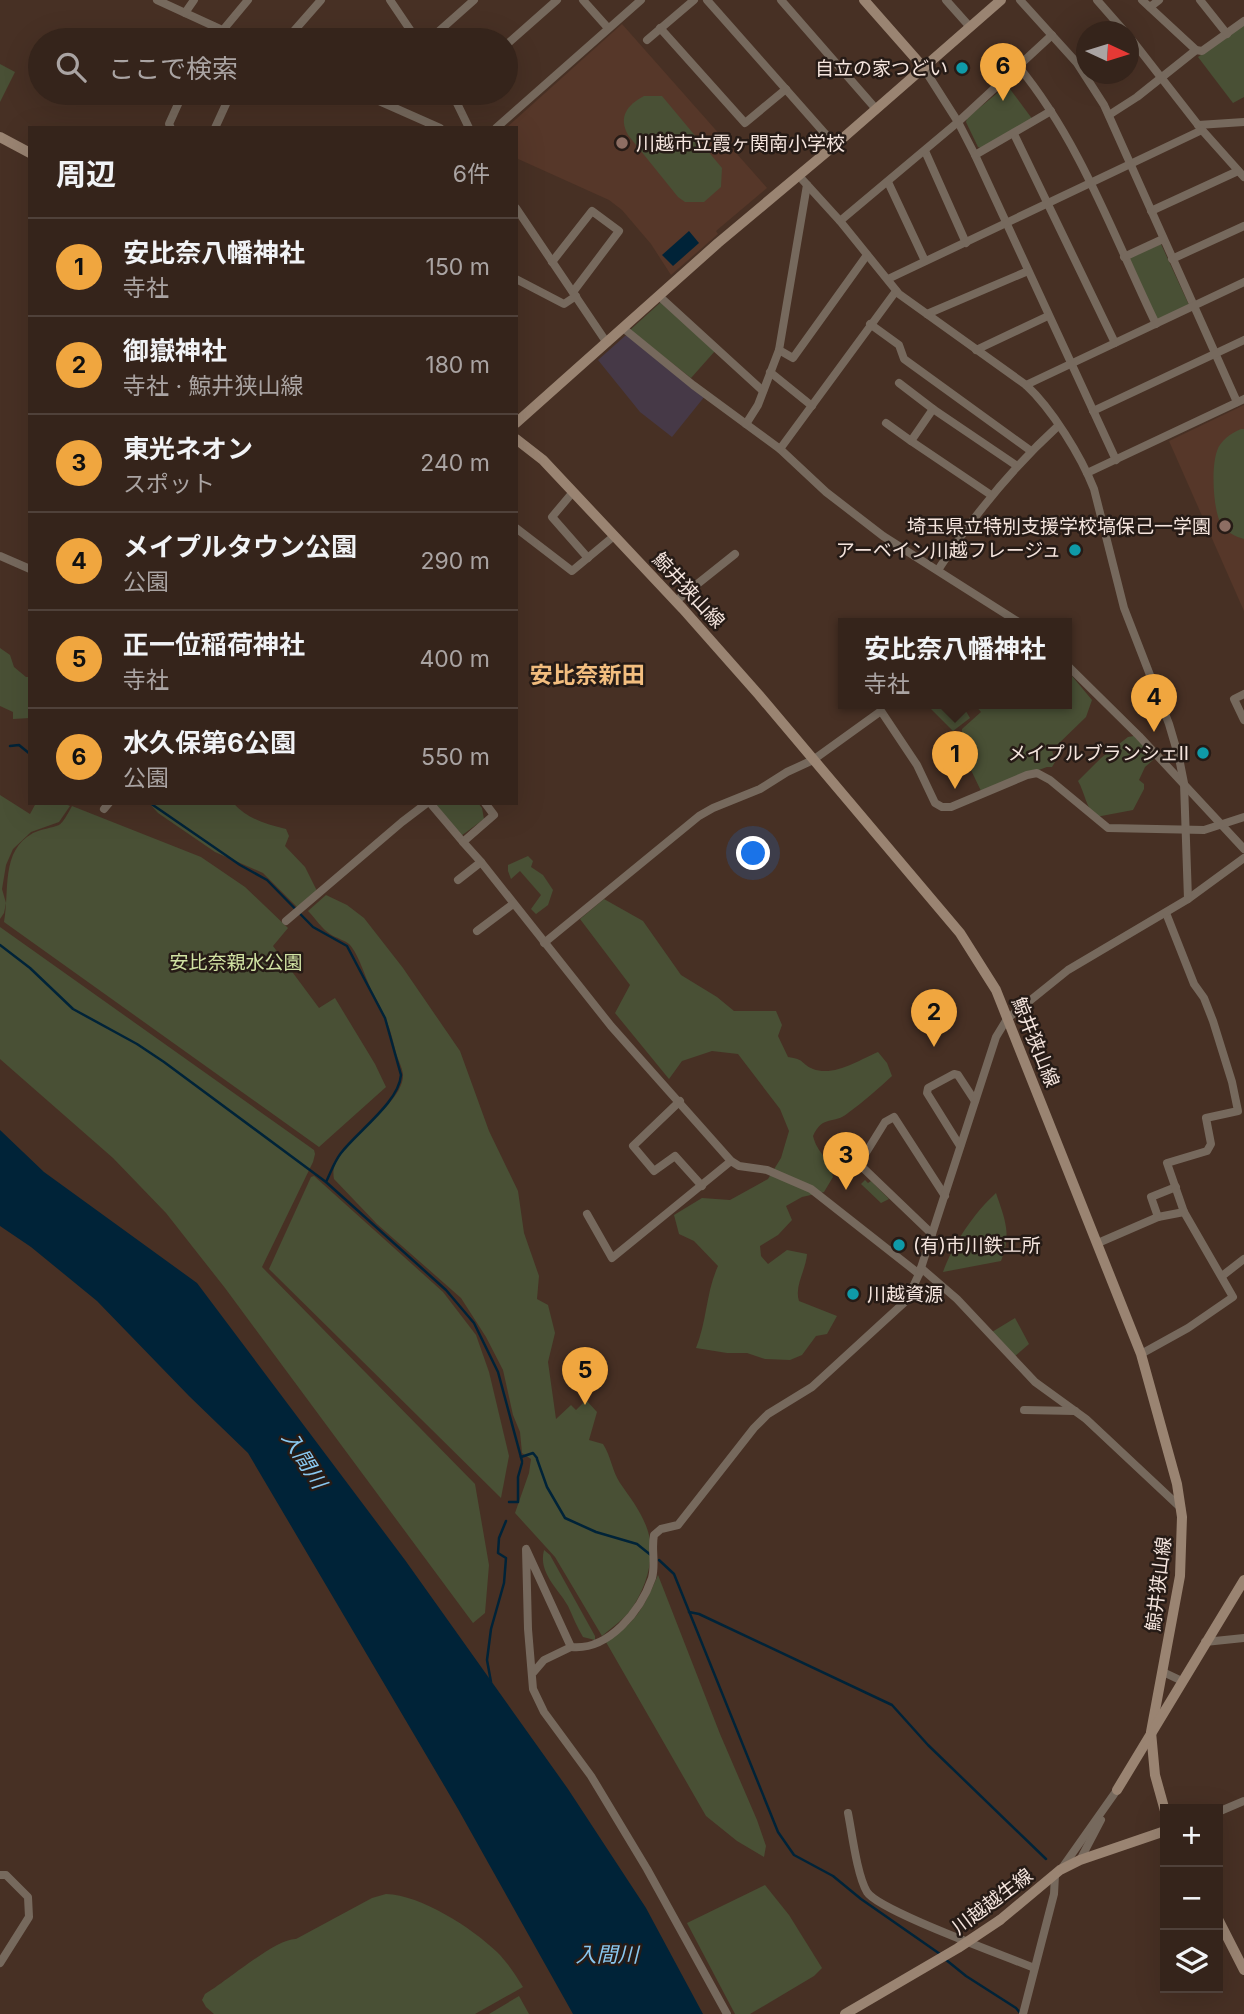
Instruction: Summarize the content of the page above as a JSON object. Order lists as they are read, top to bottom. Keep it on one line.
{"streets":{"main road":["鯨井狭山線","川越越生線"]},"districts":["安比奈新田"],"water":["入間川"],"parks":["安比奈親水公園"],"places":["自立の家つどい","川越市立霞ヶ関南小学校","埼玉県立特別支援学校塙保己一学園","アーベイン川越フレージュ","メイプルブランシェⅡ","(有)市川鉄工所","川越資源"],"north":"right","page":{"search":"ここで検索","pins":["6","4","1","2","3","5"],"heading":["周辺","6件"],"list":[{"mark":"1","name":"安比奈八幡神社","note":"寺社","value":"150 m"},{"mark":"2","name":"御嶽神社","note":"寺社 · 鯨井狭山線","value":"180 m"},{"mark":"3","name":"東光ネオン","note":"スポット","value":"240 m"},{"mark":"4","name":"メイプルタウン公園","note":"公園","value":"290 m"},{"mark":"5","name":"正一位稲荷神社","note":"寺社","value":"400 m"},{"mark":"6","name":"水久保第6公園","note":"公園","value":"550 m"}],"popup":["安比奈八幡神社","寺社"],"map_buttons":["+","−"]}}
